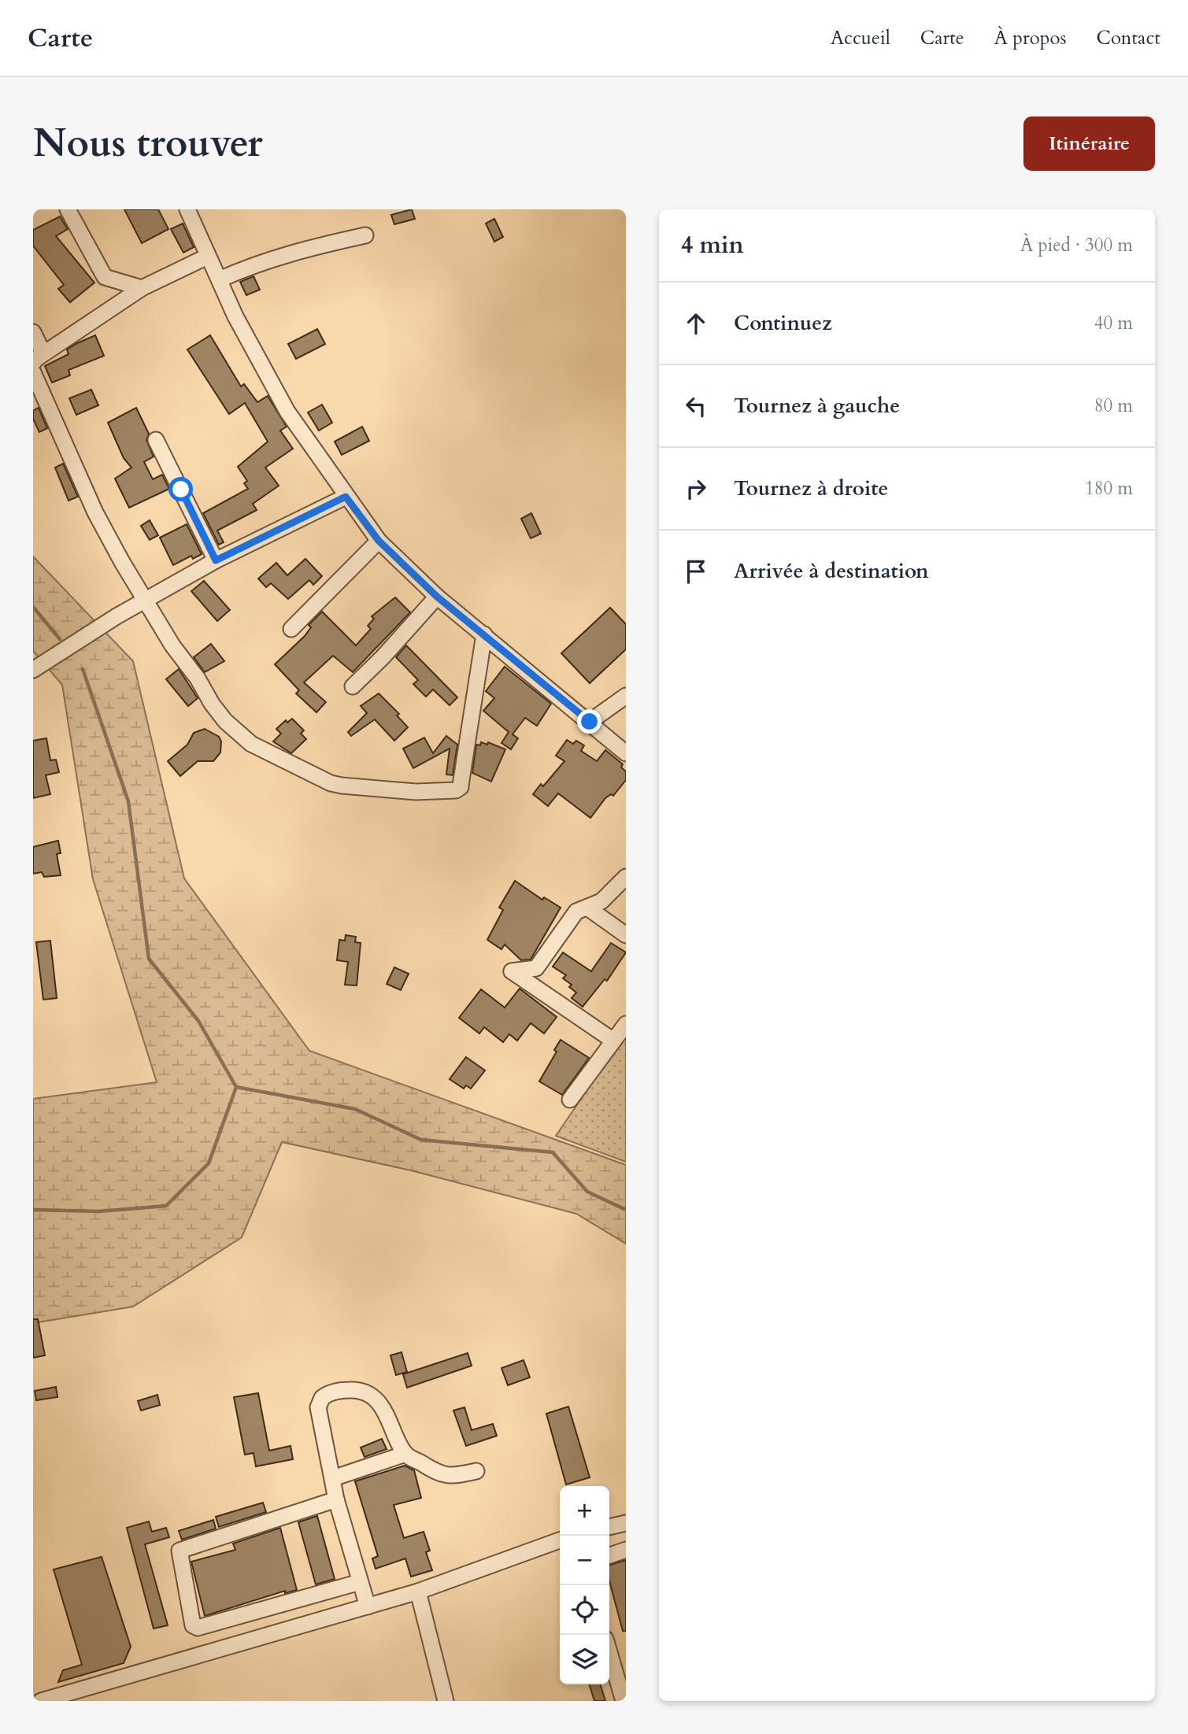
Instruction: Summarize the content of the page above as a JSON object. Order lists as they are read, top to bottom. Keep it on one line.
{"page":{"header":"Carte","nav":["Accueil","Carte","À propos","Contact"],"buttons":"Itinéraire","title":"Nous trouver","heading":["4 min","À pied · 300 m"],"list":[["Continuez","40 m"],["Tournez à gauche","80 m"],["Tournez à droite","180 m"],"Arrivée à destination"],"map_buttons":["+","−"]}}
